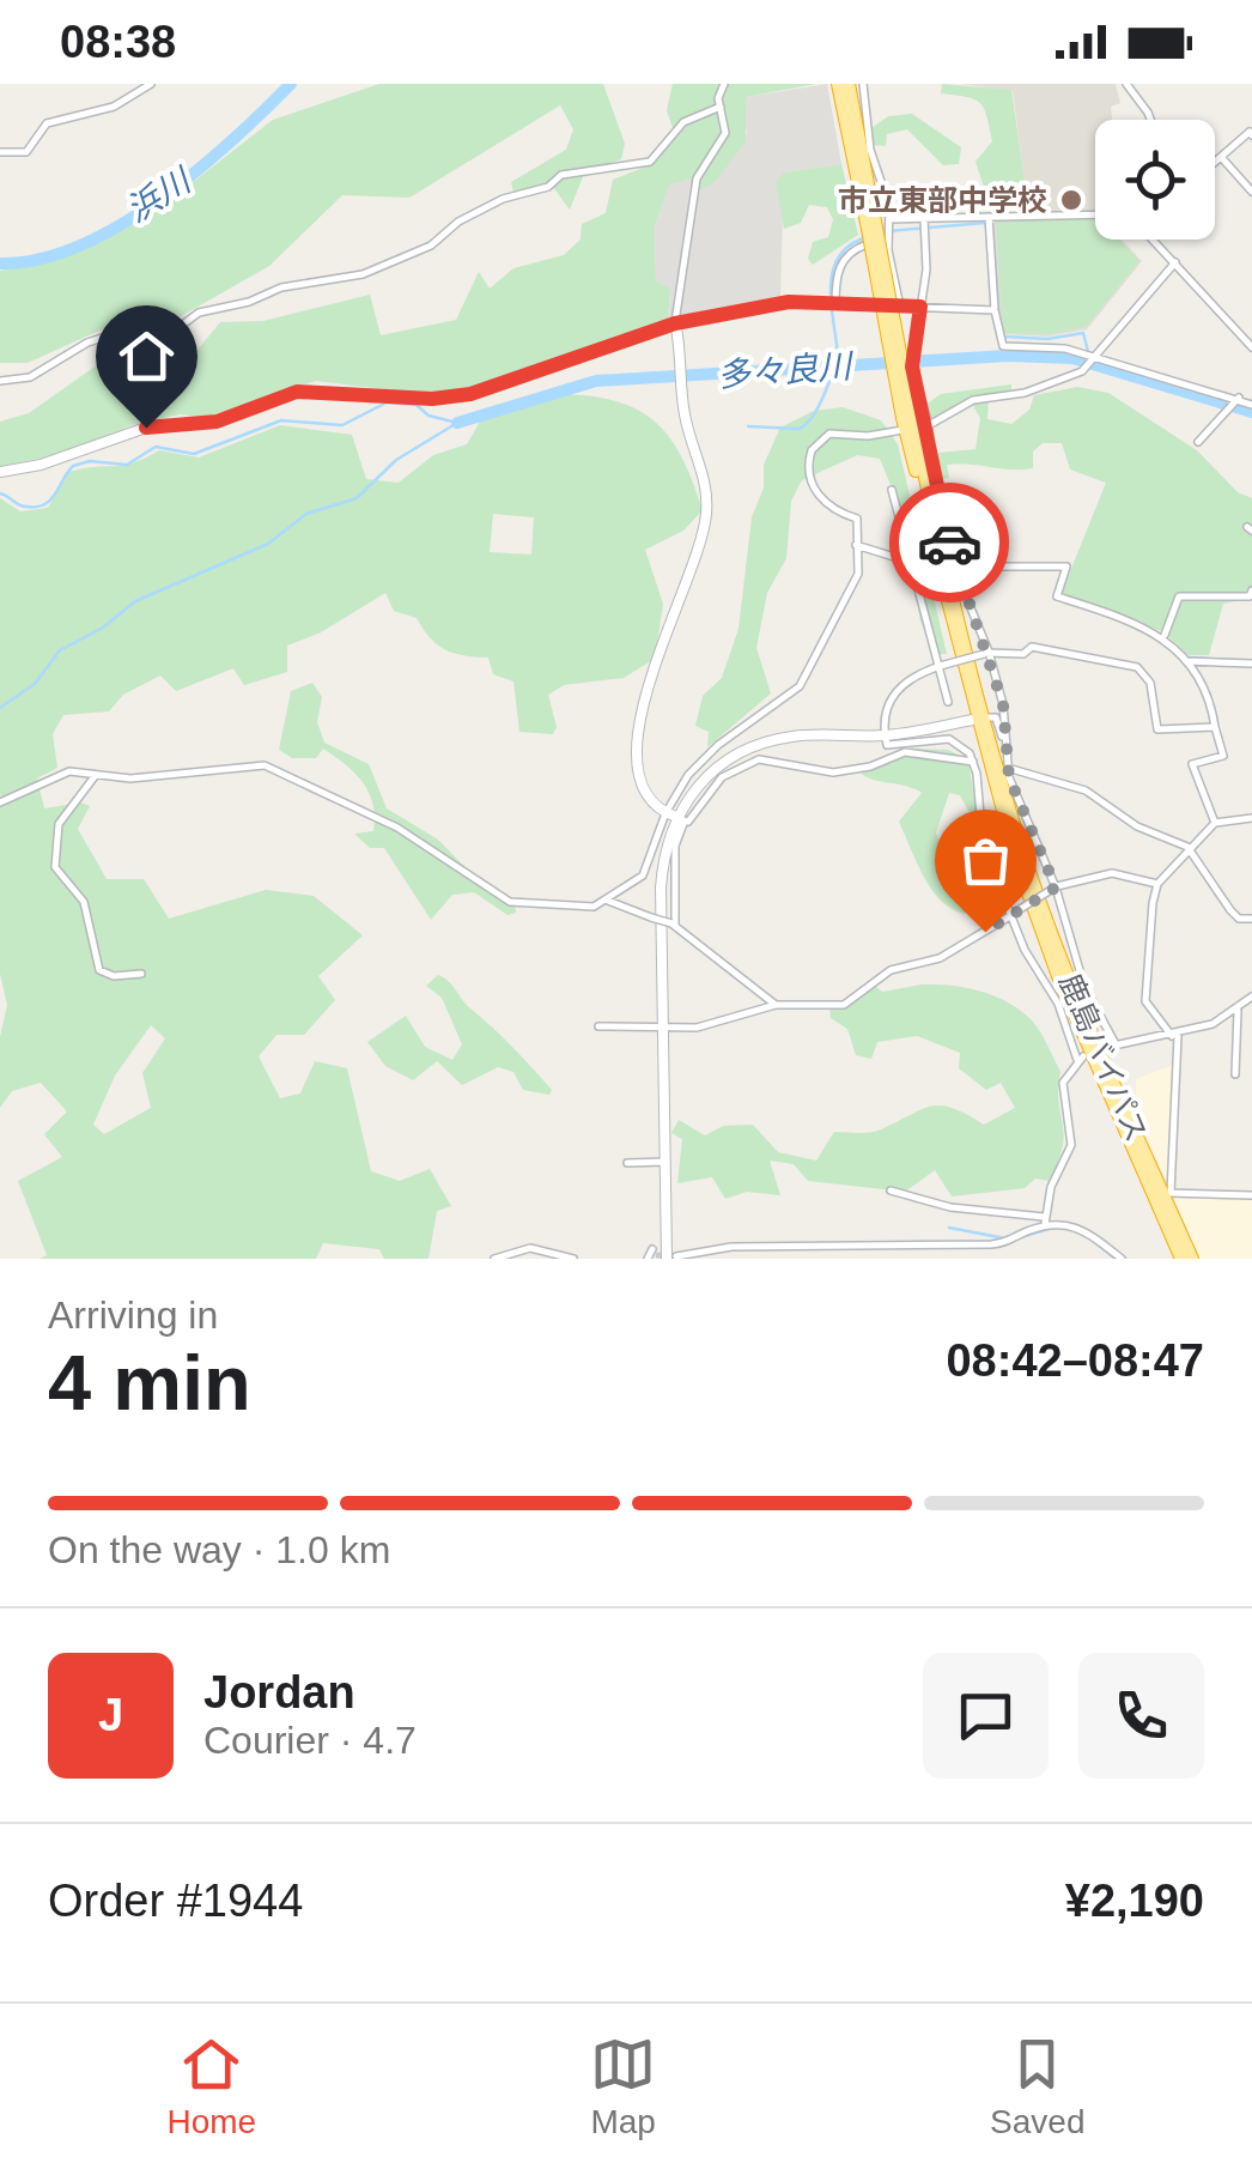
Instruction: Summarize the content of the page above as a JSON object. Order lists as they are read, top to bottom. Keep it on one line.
{"streets":{"highway":["鹿島バイパス"]},"water":["浜川","多々良川"],"places":["市立東部中学校"],"page":{"status":"08:38","heading":["4 min","Arriving in","08:42–08:47"],"panel":["Jordan","Courier · 4.7","Order #1944","¥2,190"],"bar":"On the way · 1.0 km","round":"J","tabs":["Home","Map","Saved"]}}
